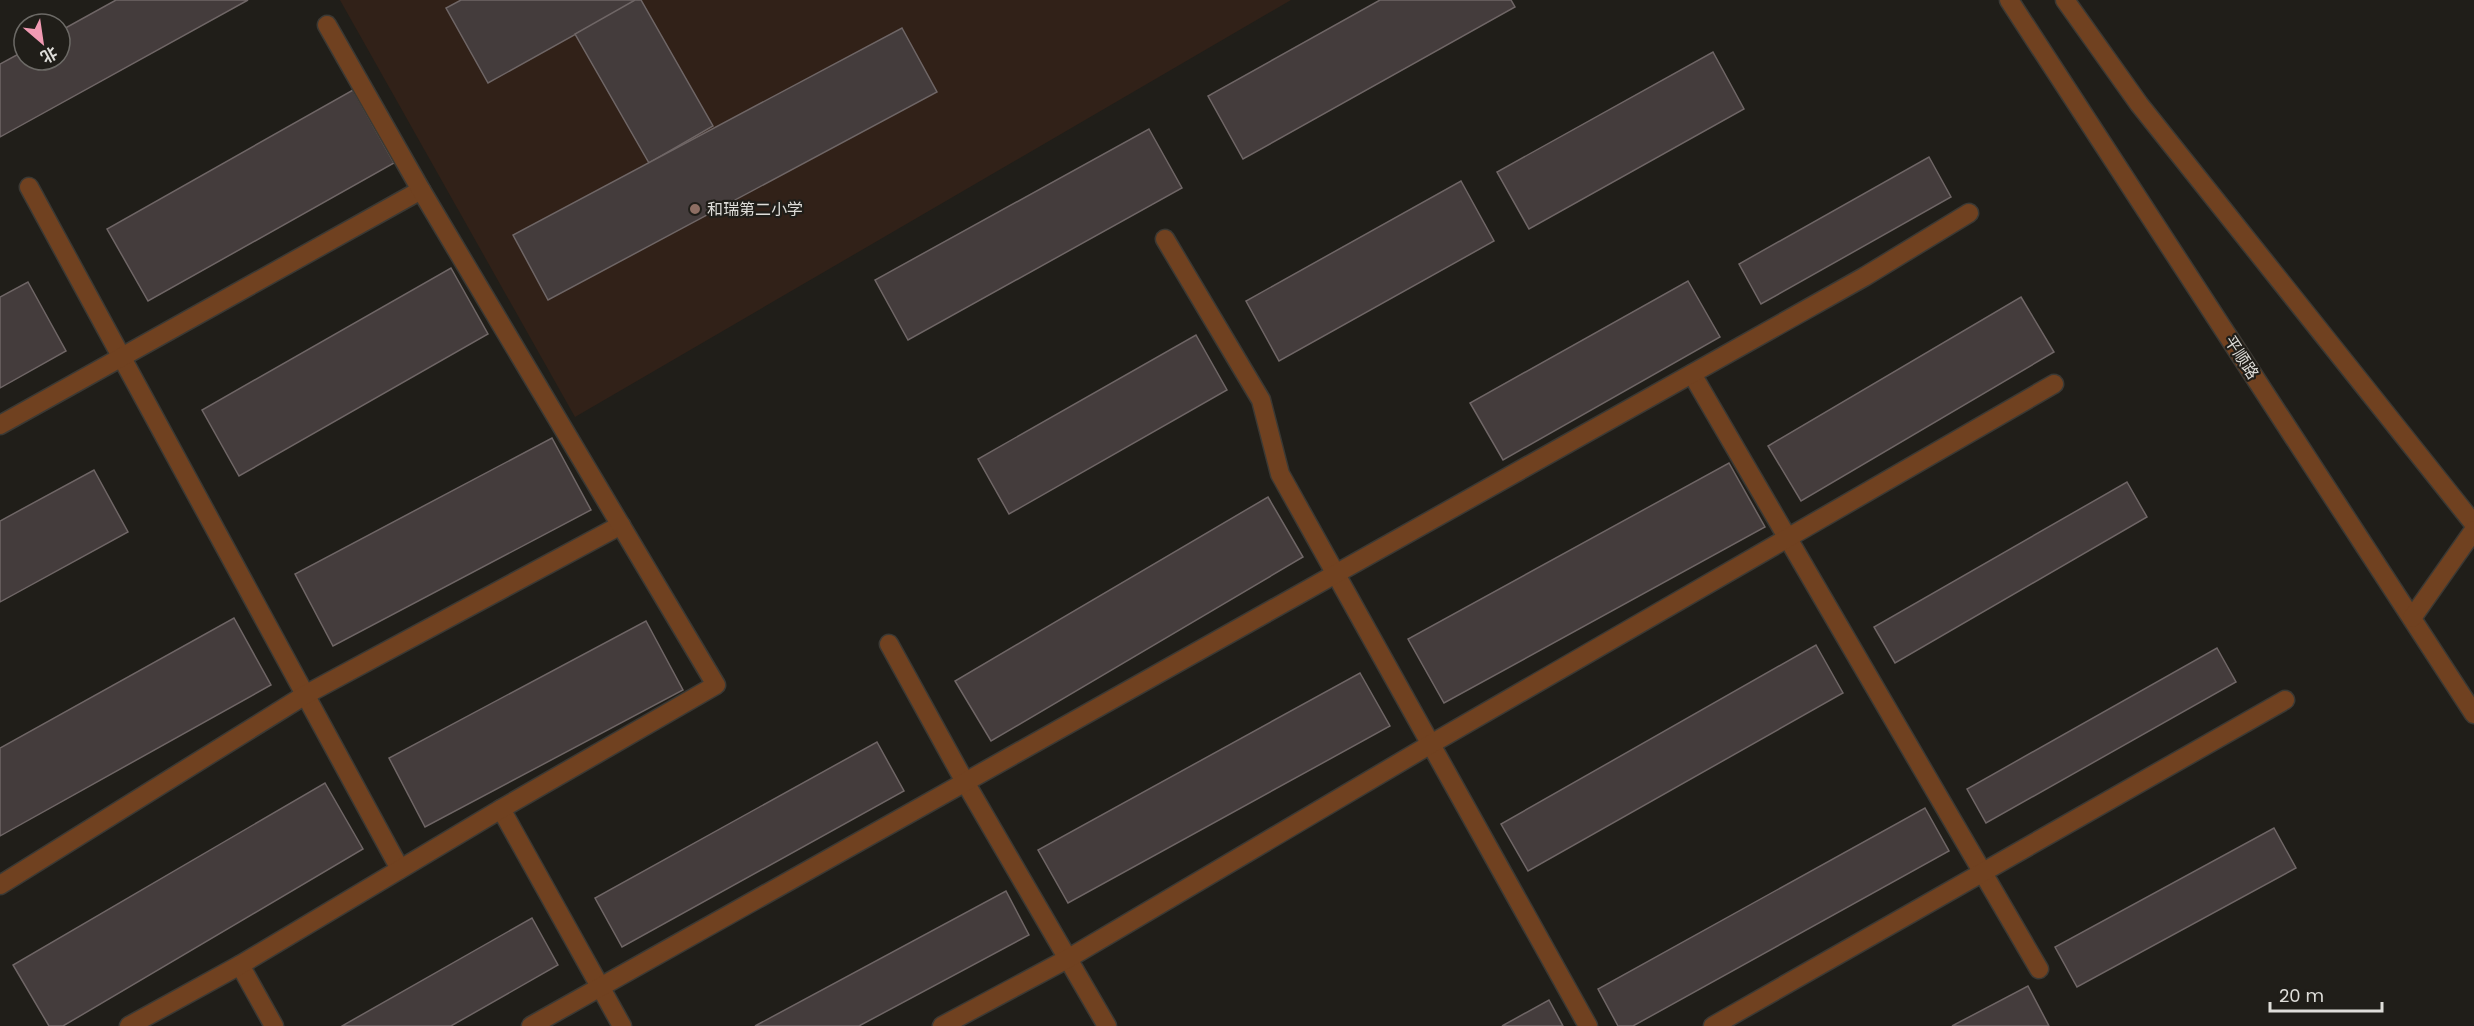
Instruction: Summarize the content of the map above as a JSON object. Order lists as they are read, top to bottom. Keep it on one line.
{"streets":{"street":["平顺路"]},"places":["和瑞第二小学"],"scale_bar":"20 m","north":"bottom right"}
